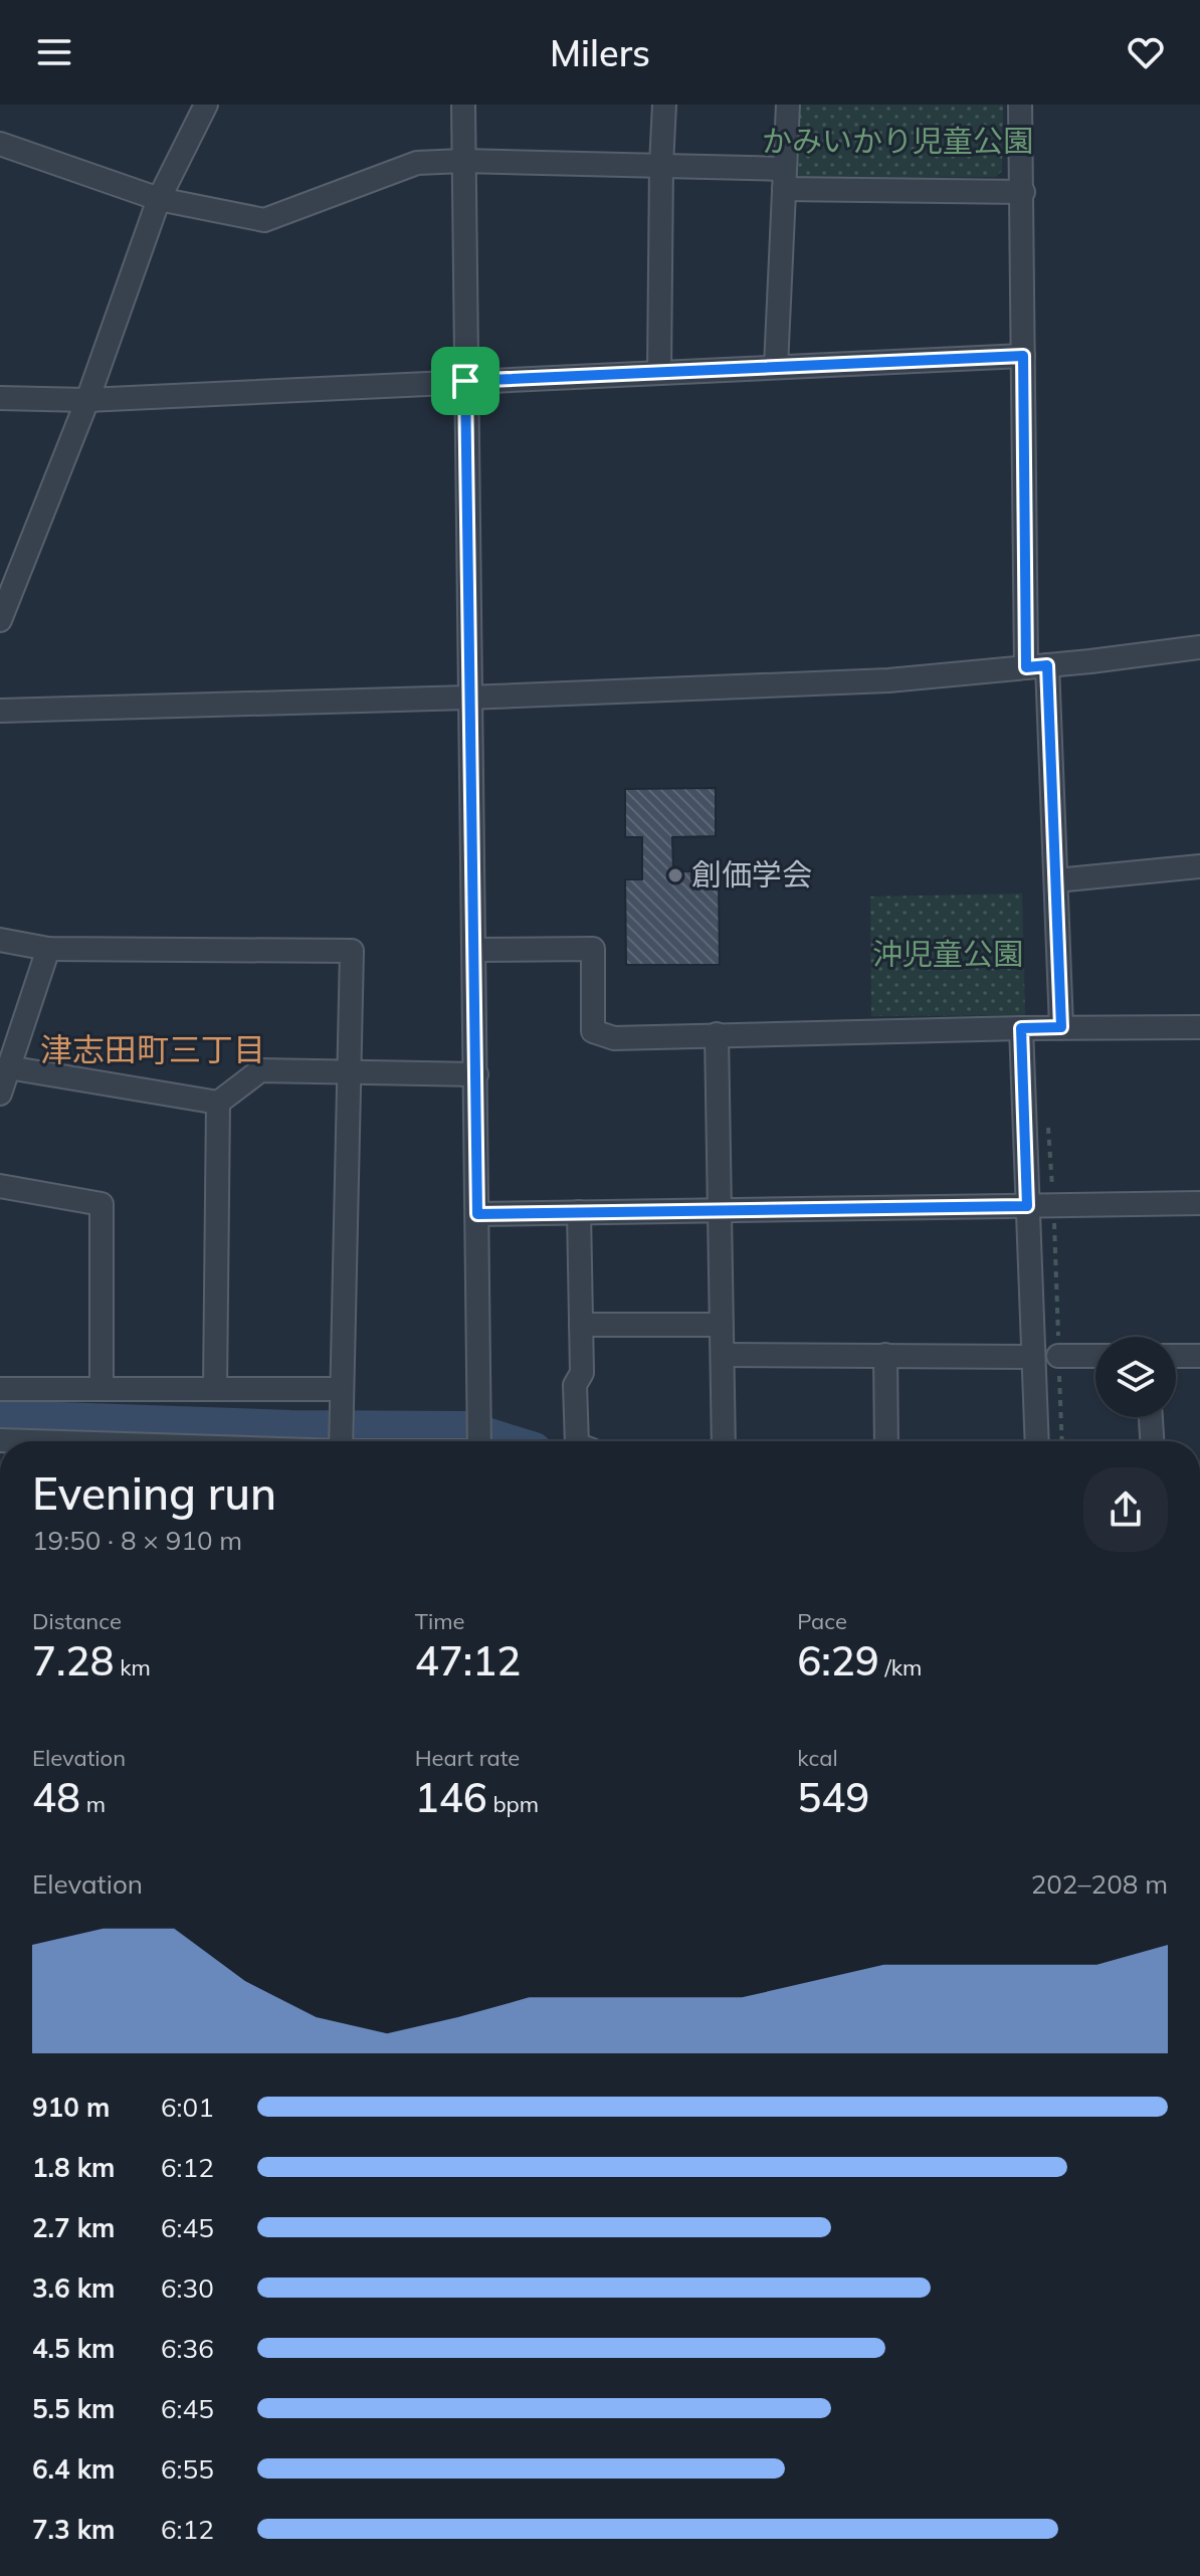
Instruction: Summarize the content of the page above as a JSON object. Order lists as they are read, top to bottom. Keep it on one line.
{"districts":["津志田町三丁目"],"parks":["かみいかり児童公園","沖児童公園"],"places":["創価学会"],"page":{"header":"Milers","heading":["Evening run","19:50 · 8 × 910 m"],"stats":[["Distance","7.28 km"],["Time","47:12"],["Pace","6:29 /km"],["Elevation","48 m"],["Heart rate","146 bpm"],["kcal","549"]],"chart":["Elevation","202–208 m"],"list":[{"name":"910 m","note":"6:01"},{"name":"1.8 km","note":"6:12"},{"name":"2.7 km","note":"6:45"},{"name":"3.6 km","note":"6:30"},{"name":"4.5 km","note":"6:36"},{"name":"5.5 km","note":"6:45"},{"name":"6.4 km","note":"6:55"},{"name":"7.3 km","note":"6:12"}]}}
